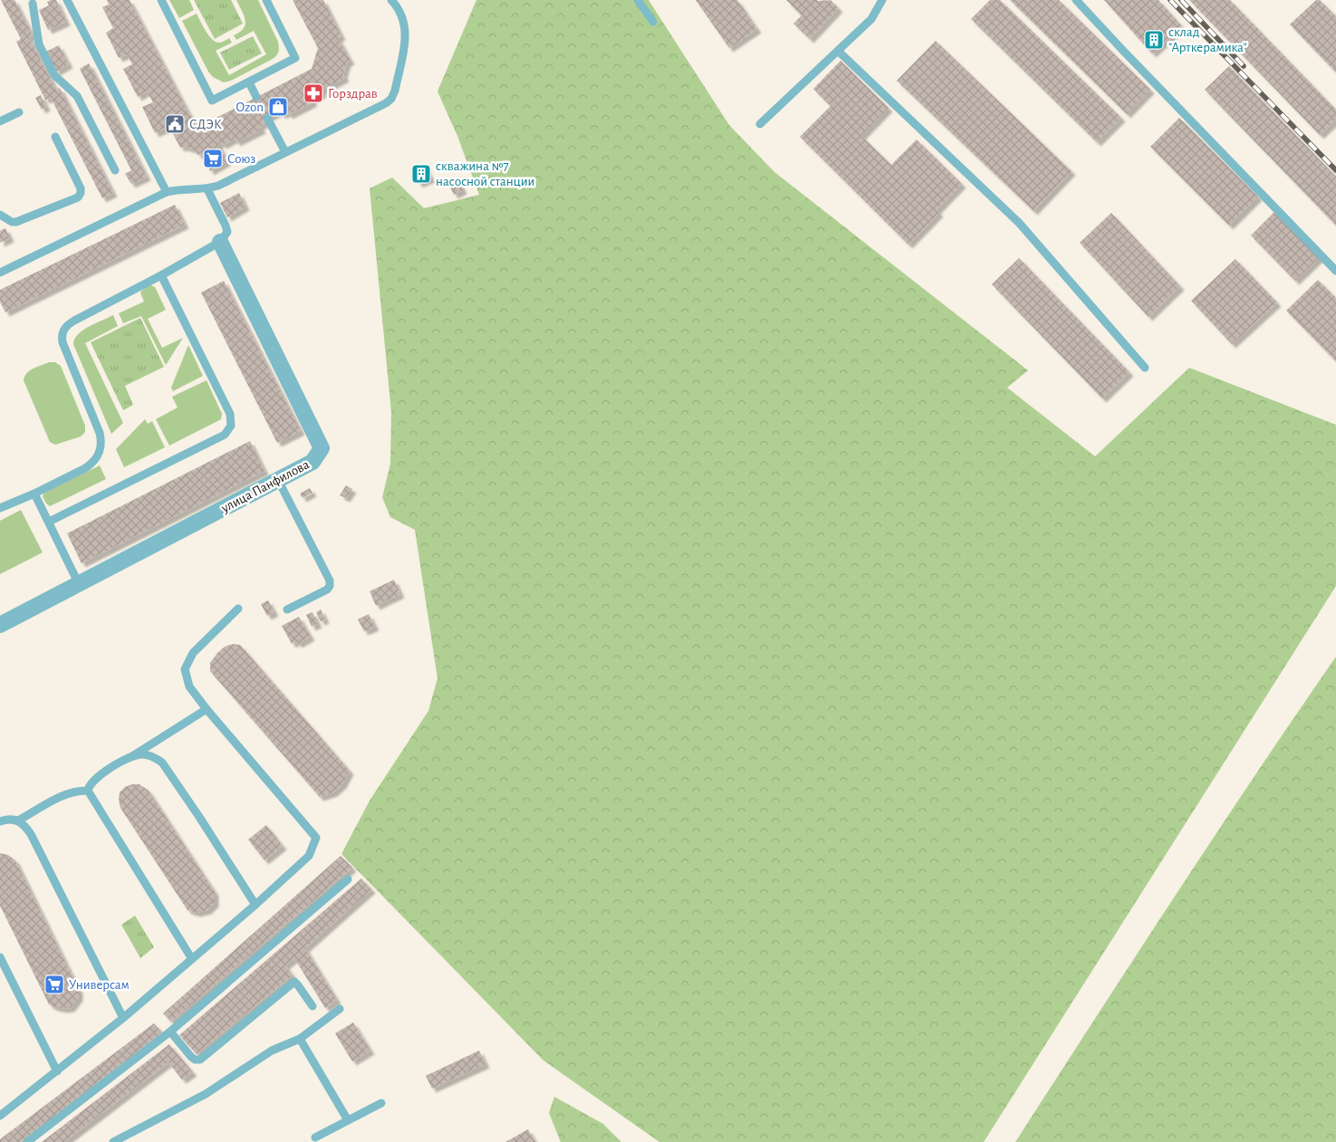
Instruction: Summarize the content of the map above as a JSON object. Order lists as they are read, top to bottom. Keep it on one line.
{"streets":{"street":["улица Панфилова"]},"places":{"building":["склад \"Арткерамика\"","скважина №7 насосной станции"],"pharmacy":["Горздрав"],"shop":["Ozon"],"public building":["СДЭК"],"supermarket":["Союз","Универсам"]}}
